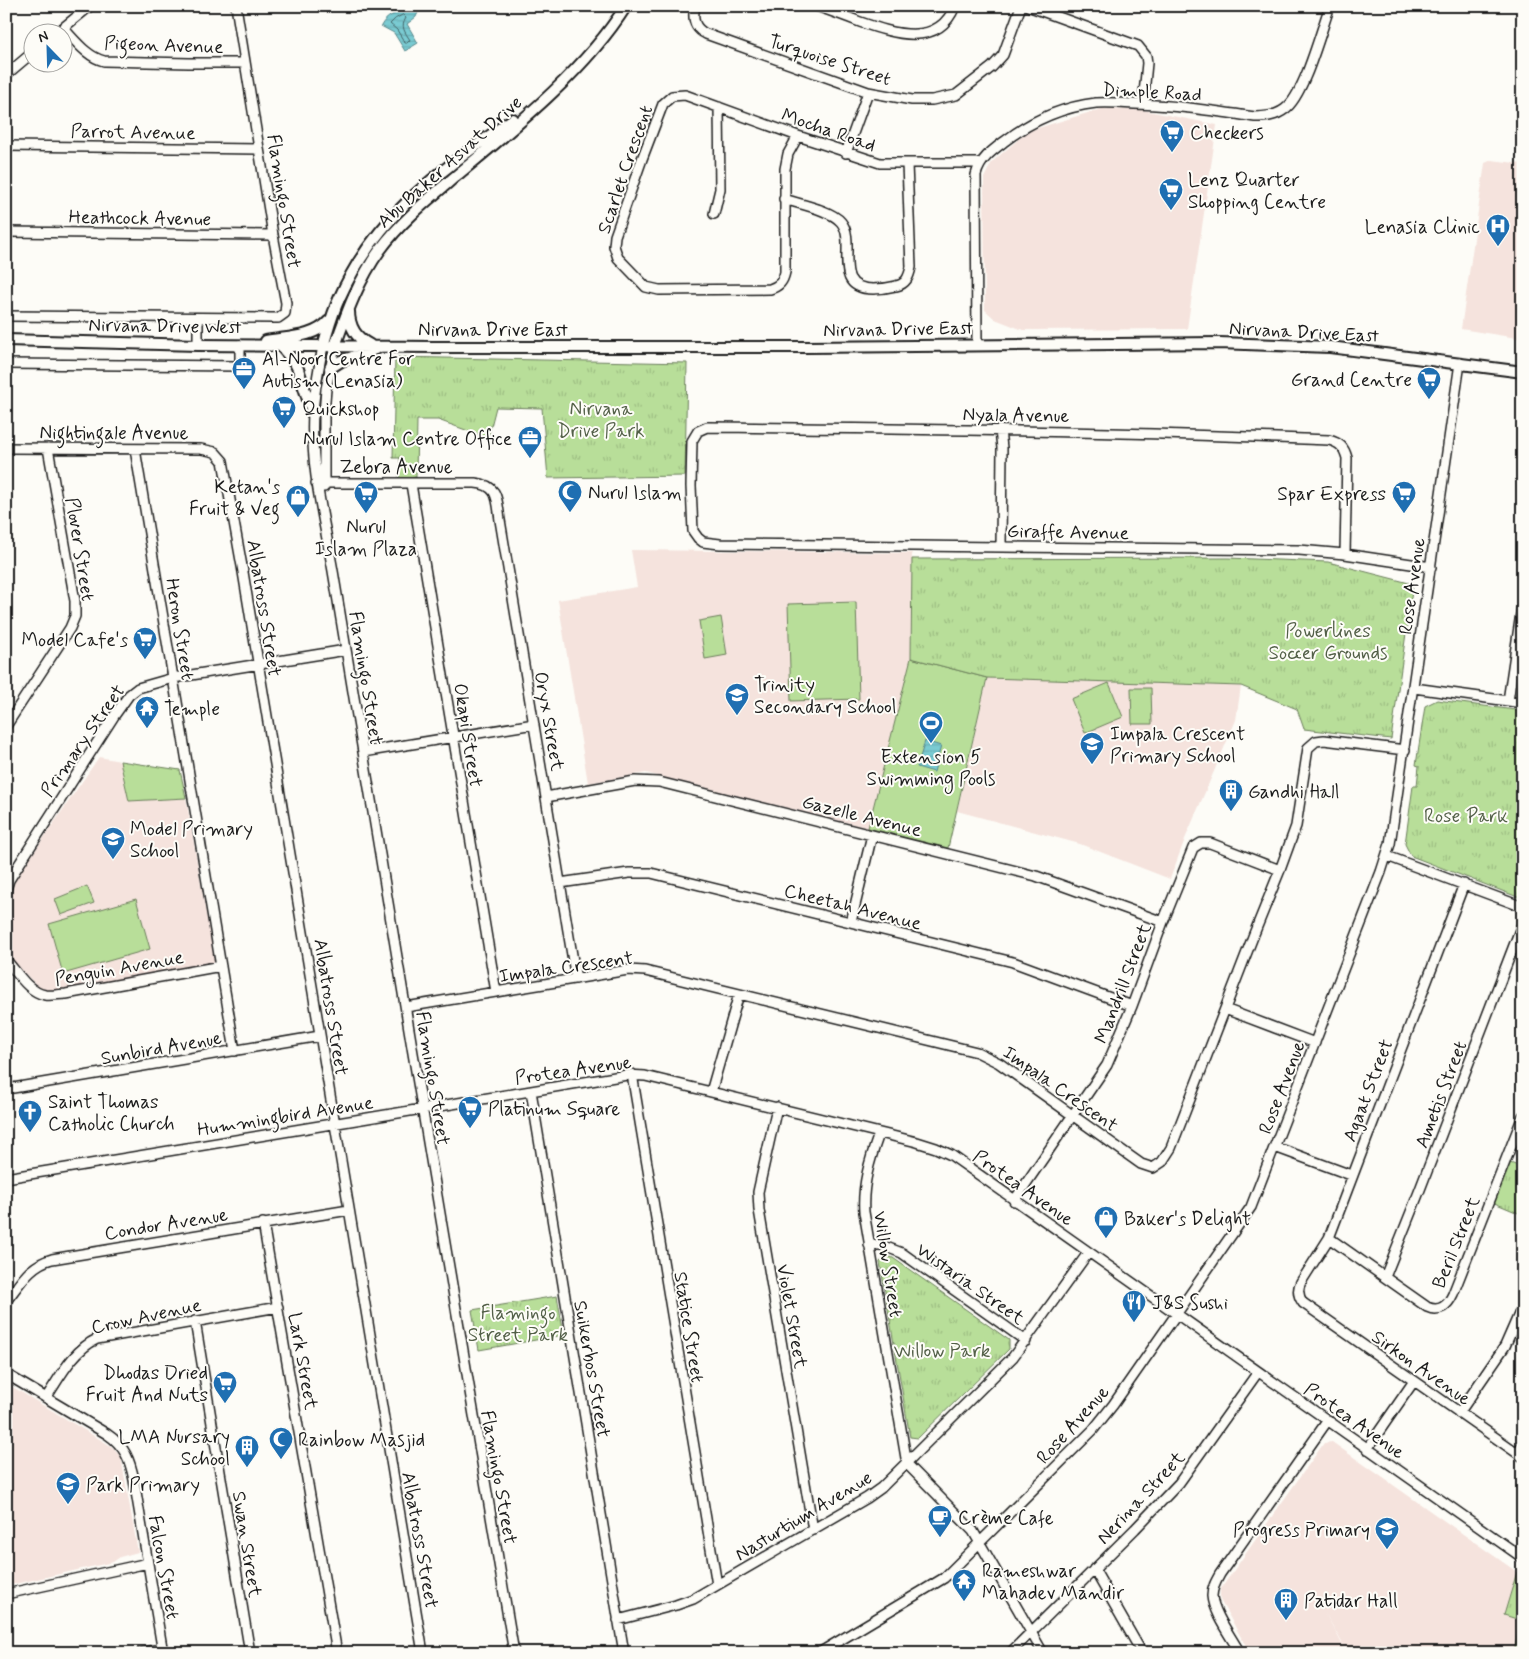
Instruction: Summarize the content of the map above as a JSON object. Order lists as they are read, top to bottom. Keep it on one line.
{"streets":{"main road":["Abu Baker Asvat Drive","Nirvana Drive West","Nirvana Drive East"],"street":["Pigeon Avenue","Turquoise Street","Dimple Road","Mocha Road","Parrot Avenue","Scarlet Crescent","Flamingo Street","Heathcock Avenue","Nyala Avenue","Nightingale Avenue","Zebra Avenue","Giraffe Avenue","Plover Street","Rose Avenue","Albatross Street","Heron Street","Oryx Street","Okapi Street","Primary Street","Gazelle Avenue","Cheetah Avenue","Impala Crescent","Penguin Avenue","Mandrill Street","Sunbird Avenue","Protea Avenue","Agaat Street","Ametis Street","Hummingbird Avenue","Condor Avenue","Beril Street","Willow Street","Wistaria Street","Crow Avenue","Violet Street","Statice Street","Lark Street","Sirkon Avenue","Suikerbos Street","Nerina Street","Nasturtium Avenue","Swan Street","Falcon Street"]},"crossings":[["Pigeon Avenue","Flamingo Street"],["Dimple Road","Mocha Road"],["Mocha Road","Scarlet Crescent"],["Parrot Avenue","Flamingo Street"],["Abu Baker Asvat Drive","Flamingo Street"],["Abu Baker Asvat Drive","Nirvana Drive West"],["Abu Baker Asvat Drive","Nirvana Drive East"],["Flamingo Street","Heathcock Avenue"],["Flamingo Street","Nirvana Drive West"],["Flamingo Street","Nirvana Drive East"],["Flamingo Street","Zebra Avenue"],["Flamingo Street","Primary Street"],["Flamingo Street","Impala Crescent"],["Flamingo Street","Protea Avenue"],["Flamingo Street","Hummingbird Avenue"],["Nirvana Drive West","Nirvana Drive East"],["Nirvana Drive East","Rose Avenue"],["Nyala Avenue","Giraffe Avenue"],["Nightingale Avenue","Plover Street"],["Nightingale Avenue","Albatross Street"],["Nightingale Avenue","Heron Street"],["Zebra Avenue","Oryx Street"],["Zebra Avenue","Okapi Street"],["Giraffe Avenue","Rose Avenue"],["Rose Avenue","Impala Crescent"],["Rose Avenue","Protea Avenue"],["Albatross Street","Primary Street"],["Albatross Street","Sunbird Avenue"],["Albatross Street","Hummingbird Avenue"],["Albatross Street","Condor Avenue"],["Heron Street","Primary Street"],["Heron Street","Penguin Avenue"],["Heron Street","Sunbird Avenue"],["Oryx Street","Gazelle Avenue"],["Oryx Street","Cheetah Avenue"],["Oryx Street","Impala Crescent"],["Okapi Street","Impala Crescent"],["Gazelle Avenue","Mandrill Street"],["Cheetah Avenue","Mandrill Street"],["Impala Crescent","Mandrill Street"],["Mandrill Street","Protea Avenue"],["Protea Avenue","Hummingbird Avenue"],["Protea Avenue","Willow Street"],["Protea Avenue","Violet Street"],["Protea Avenue","Statice Street"],["Protea Avenue","Suikerbos Street"],["Protea Avenue","Nerina Street"],["Protea Avenue","Nasturtium Avenue"],["Agaat Street","Beril Street"],["Agaat Street","Sirkon Avenue"],["Ametis Street","Beril Street"],["Condor Avenue","Lark Street"],["Willow Street","Wistaria Street"],["Willow Street","Nasturtium Avenue"],["Wistaria Street","Nasturtium Avenue"],["Crow Avenue","Lark Street"],["Crow Avenue","Swan Street"],["Crow Avenue","Falcon Street"],["Violet Street","Nasturtium Avenue"],["Statice Street","Nasturtium Avenue"],["Suikerbos Street","Nasturtium Avenue"]],"parks":["Nirvana Drive Park","Powerlines Soccer Grounds","Rose Park","Flamingo Street Park","Willow Park"],"places":{"supermarket":["Checkers","Lenz Quarter Shopping Centre","Grand Centre","Quickshop","Nurul Islam Plaza","Spar Express","Model Cafe's","Platinum Square","Dhodas Dried Fruit And Nuts"],"hospital":["Lenasia Clinic"],"office":["Al-Noor Centre For Autism (Lenasia)","Nurul Islam Centre Office"],"mosque":["Nurul Islam","Rainbow Masjid"],"shop":["Ketan's Fruit & Veg","Baker's Delight"],"school or university":["Trinity Secondary School","Impala Crescent Primary School","Model Primary School","Park Primary","Progress Primary"],"temple":["Temple","Rameshwar Mahadev Mandir"],"sports":["Extension 5 Swimming Pools"],"building":["Gandhi Hall","LMA Nursary School","Patidar Hall"],"church":["Saint Thomas Catholic Church"],"restaurant":["J&S Sushi"],"cafe":["Crème Cafe"]},"north":"top left"}
